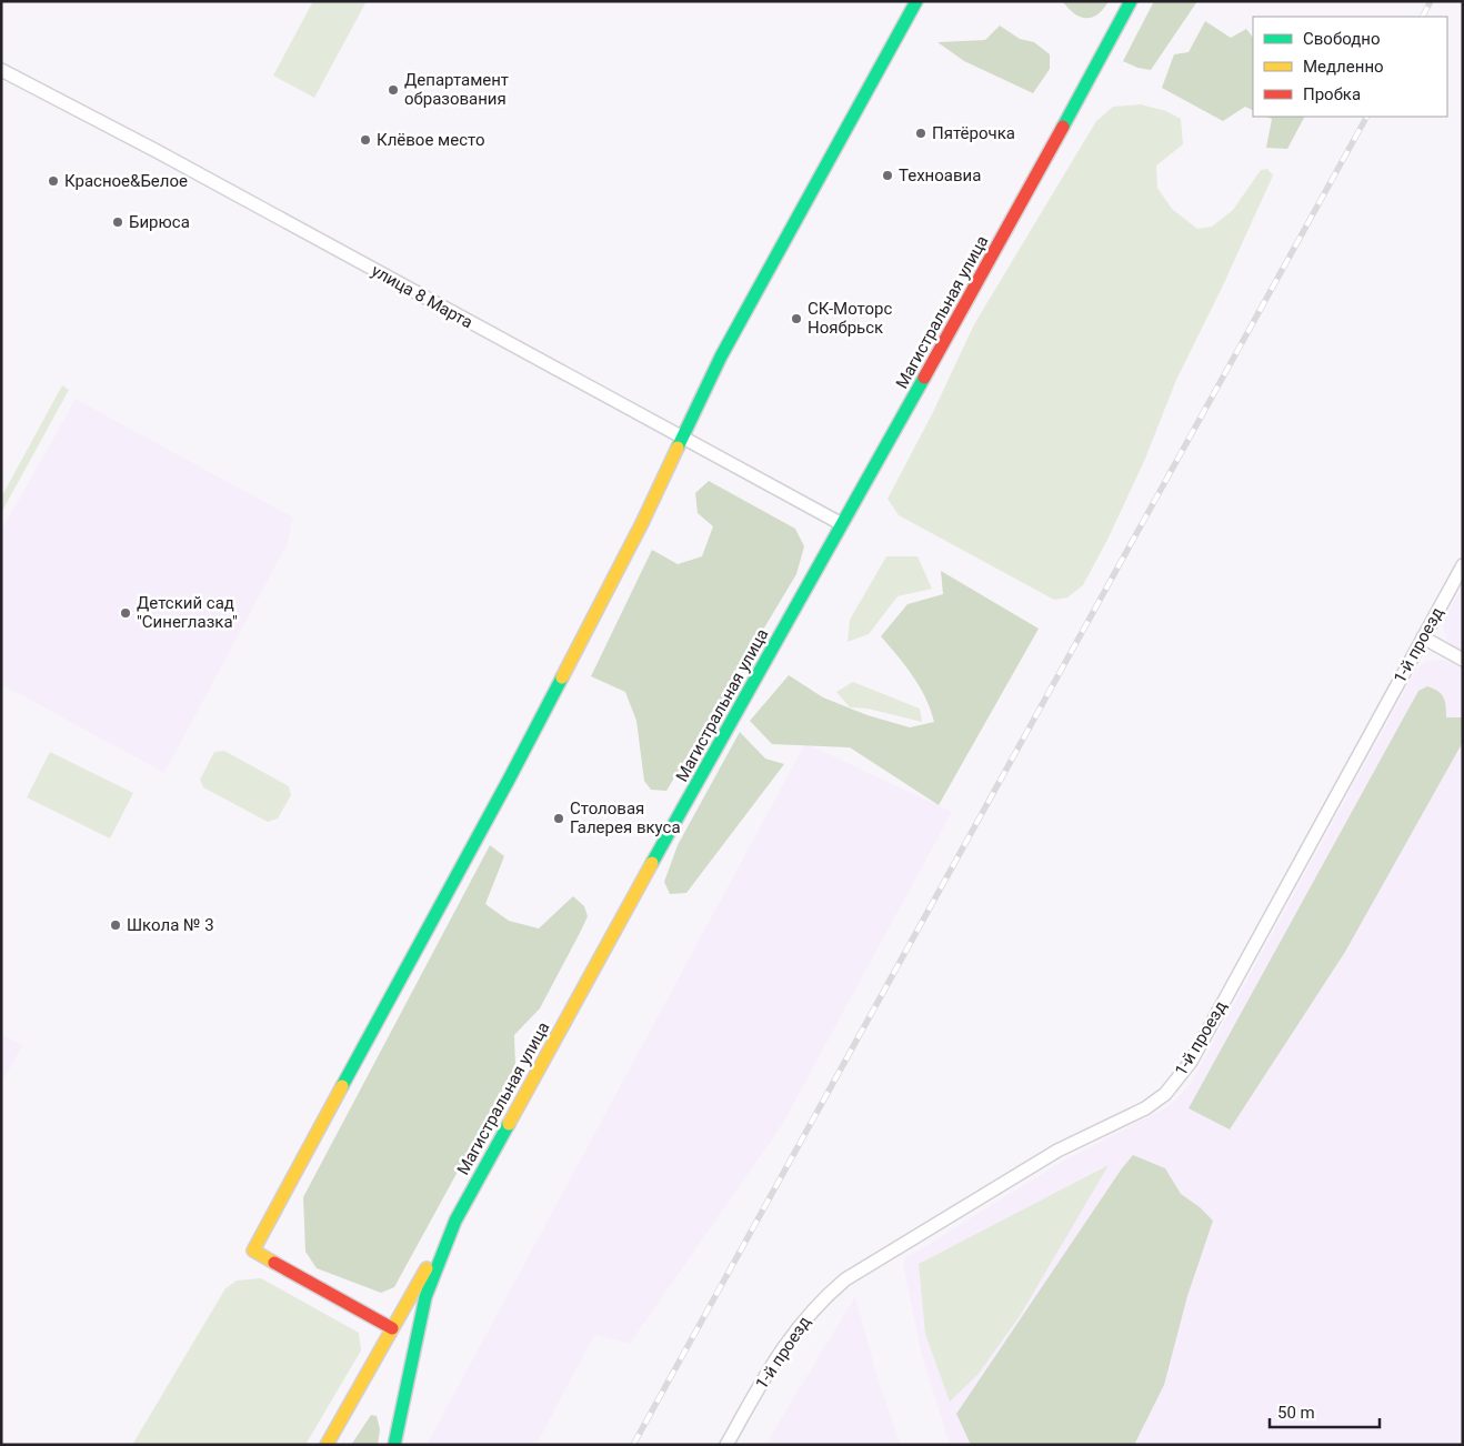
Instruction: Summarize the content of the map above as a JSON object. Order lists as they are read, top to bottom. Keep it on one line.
{"streets":{"main road":["Магистральная улица"],"street":["улица 8 Марта","1-й проезд"]},"crossings":[["улица 8 Марта","Магистральная улица"]],"places":["Департамент образования","Пятёрочка","Клёвое место","Техноавиа","Красное&Белое","Бирюса","СК-Моторс Ноябрьск","Детский сад \"Синеглазка\"","Столовая Галерея вкуса","Школа № 3"],"legend":["Свободно","Медленно","Пробка"],"scale_bar":"50 m"}
